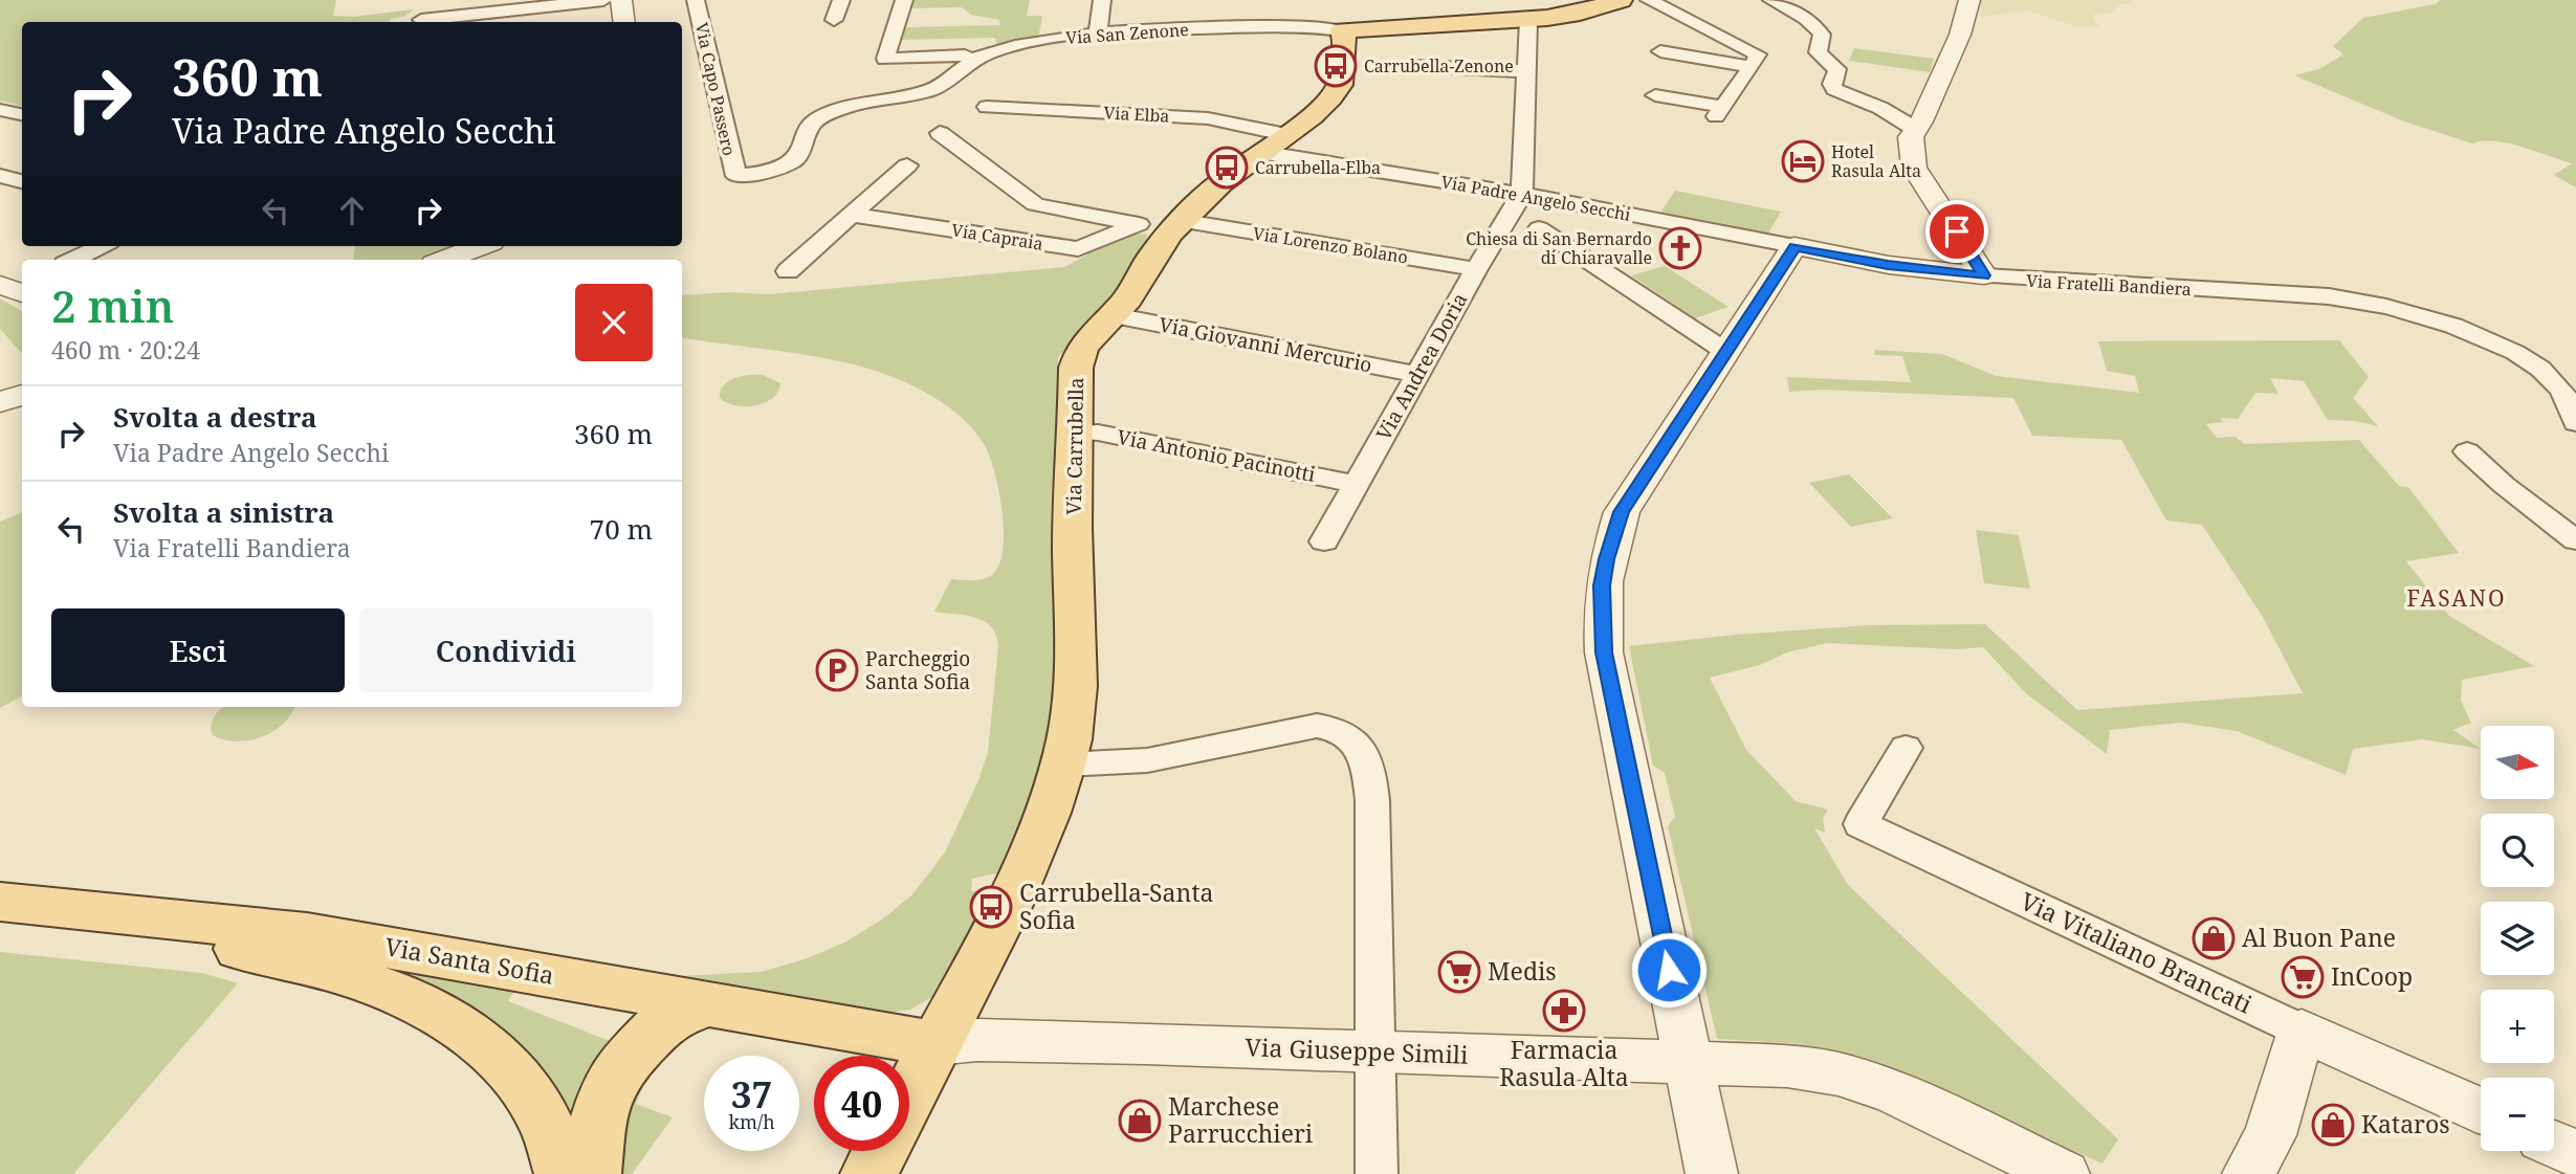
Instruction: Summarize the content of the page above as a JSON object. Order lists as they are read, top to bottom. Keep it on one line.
{"streets":{"main road":["Via Carrubella","Via Santa Sofia"],"street":["Via San Zenone","Via Capo Passero","Via Elba","Via Padre Angelo Secchi","Via Capraia","Via Lorenzo Bolano","Via Fratelli Bandiera","Via Giovanni Mercurio","Via Andrea Doria","Via Antonio Pacinotti","Via Vitaliano Brancati","Via Giuseppe Simili"]},"crossings":[["Via San Zenone","Via Capo Passero"],["Via San Zenone","Via Carrubella"],["Via Elba","Via Padre Angelo Secchi"],["Via Elba","Via Carrubella"],["Via Padre Angelo Secchi","Via Fratelli Bandiera"],["Via Padre Angelo Secchi","Via Andrea Doria"],["Via Padre Angelo Secchi","Via Carrubella"],["Via Capraia","Via Lorenzo Bolano"],["Via Capraia","Via Carrubella"],["Via Lorenzo Bolano","Via Andrea Doria"],["Via Lorenzo Bolano","Via Carrubella"],["Via Giovanni Mercurio","Via Andrea Doria"],["Via Giovanni Mercurio","Via Carrubella"],["Via Andrea Doria","Via Antonio Pacinotti"],["Via Carrubella","Via Antonio Pacinotti"],["Via Carrubella","Via Santa Sofia"],["Via Carrubella","Via Giuseppe Simili"],["Via Santa Sofia","Via Giuseppe Simili"]],"districts":["FASANO"],"places":{"bus stop":["Carrubella-Zenone","Carrubella-Elba","Carrubella-Santa Sofia"],"hotel":["Hotel Rasula Alta"],"church":["Chiesa di San Bernardo di Chiaravalle"],"parking":["Parcheggio Santa Sofia"],"shop":["Al Buon Pane","Marchese Parrucchieri","Kataros"],"supermarket":["Medis","InCoop"],"pharmacy":["Farmacia Rasula Alta"]},"north":"right","page":{"turn":["360 m","Via Padre Angelo Secchi"],"heading":["2 min","460 m · 20:24"],"list":[{"name":"Svolta a destra","note":"Via Padre Angelo Secchi","value":"360 m"},{"name":"Svolta a sinistra","note":"Via Fratelli Bandiera","value":"70 m"}],"buttons":["Esci","Condividi"],"map_buttons":["+","−"],"speed":"37 km/h","limit":"40"}}
